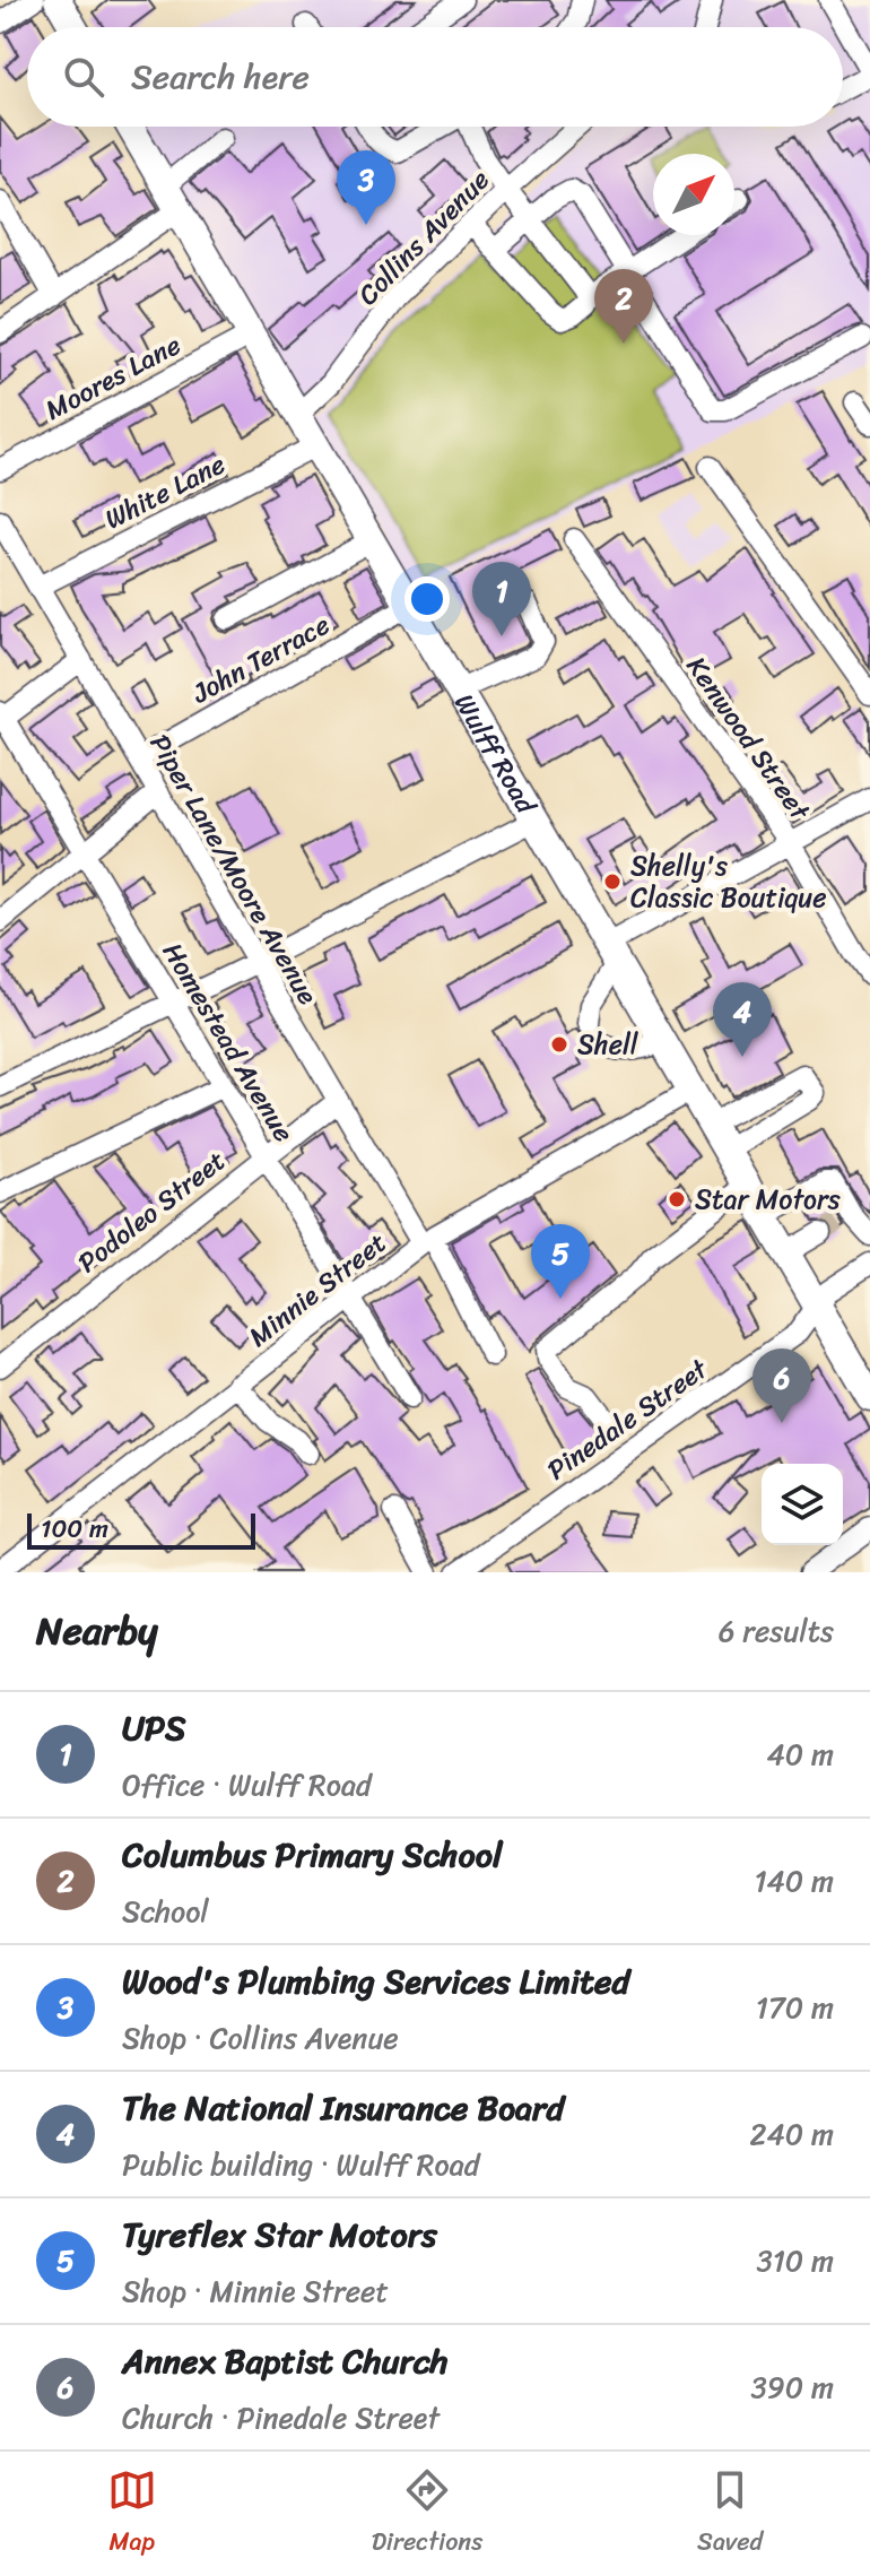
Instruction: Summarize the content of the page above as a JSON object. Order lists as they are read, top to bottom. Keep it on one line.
{"streets":{"main road":["Wulff Road"],"street":["Collins Avenue","Moores Lane","White Lane","John Terrace","Kenwood Street","Piper Lane/Moore Avenue","Homestead Avenue","Podoleo Street","Minnie Street","Pinedale Street"]},"crossings":[["Collins Avenue","Wulff Road"],["Moores Lane","Wulff Road"],["White Lane","Wulff Road"],["White Lane","Piper Lane/Moore Avenue"],["John Terrace","Wulff Road"],["John Terrace","Piper Lane/Moore Avenue"],["Wulff Road","Minnie Street"],["Wulff Road","Pinedale Street"],["Piper Lane/Moore Avenue","Podoleo Street"],["Piper Lane/Moore Avenue","Minnie Street"],["Homestead Avenue","Podoleo Street"],["Homestead Avenue","Minnie Street"]],"places":["Shelly's Classic Boutique","Shell","Star Motors"],"scale_bar":"100 m","north":"top right","page":{"search":"Search here","pins":["3","2","1","4","5","6"],"scale":"100 m","heading":["Nearby","6 results"],"list":[{"mark":"1","name":"UPS","note":"Office · Wulff Road","value":"40 m"},{"mark":"2","name":"Columbus Primary School","note":"School","value":"140 m"},{"mark":"3","name":"Wood's Plumbing Services Limited","note":"Shop · Collins Avenue","value":"170 m"},{"mark":"4","name":"The National Insurance Board","note":"Public building · Wulff Road","value":"240 m"},{"mark":"5","name":"Tyreflex Star Motors","note":"Shop · Minnie Street","value":"310 m"},{"mark":"6","name":"Annex Baptist Church","note":"Church · Pinedale Street","value":"390 m"}],"nav":["Map","Directions","Saved"]}}
